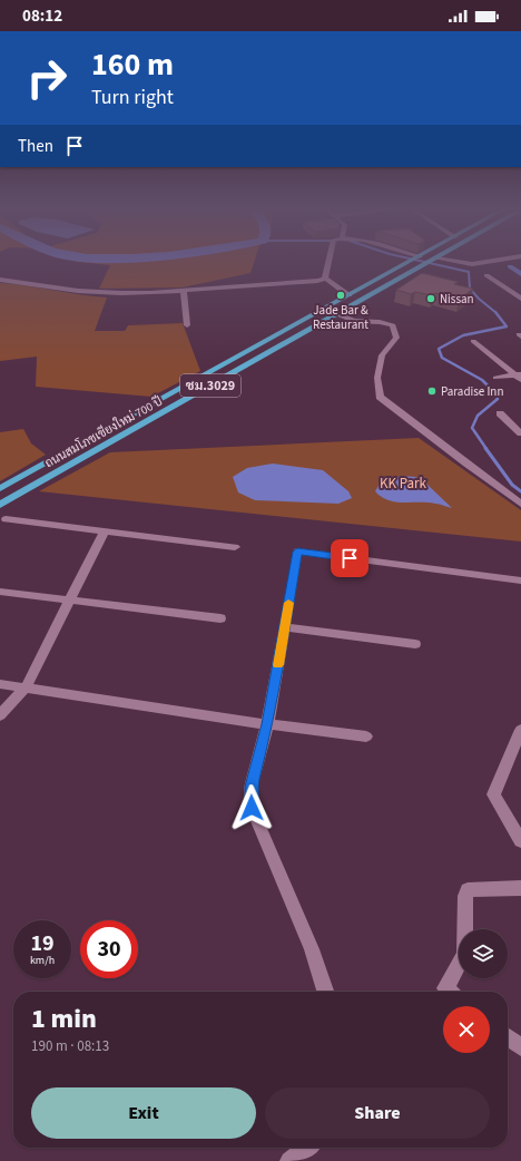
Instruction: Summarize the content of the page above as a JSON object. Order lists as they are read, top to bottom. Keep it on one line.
{"streets":{"main road":["ชม.3029","ถนนสมโภชเชียงใหม่ 700 ปี"]},"parks":["KK Park"],"places":["Jade Bar & Restaurant","Nissan","Paradise Inn"],"page":{"status":"08:12","turn":["160 m","Turn right"],"then":"Then","speed":"19 km/h","limit":"30","heading":["1 min","190 m · 08:13"],"buttons":["Exit","Share"]}}
